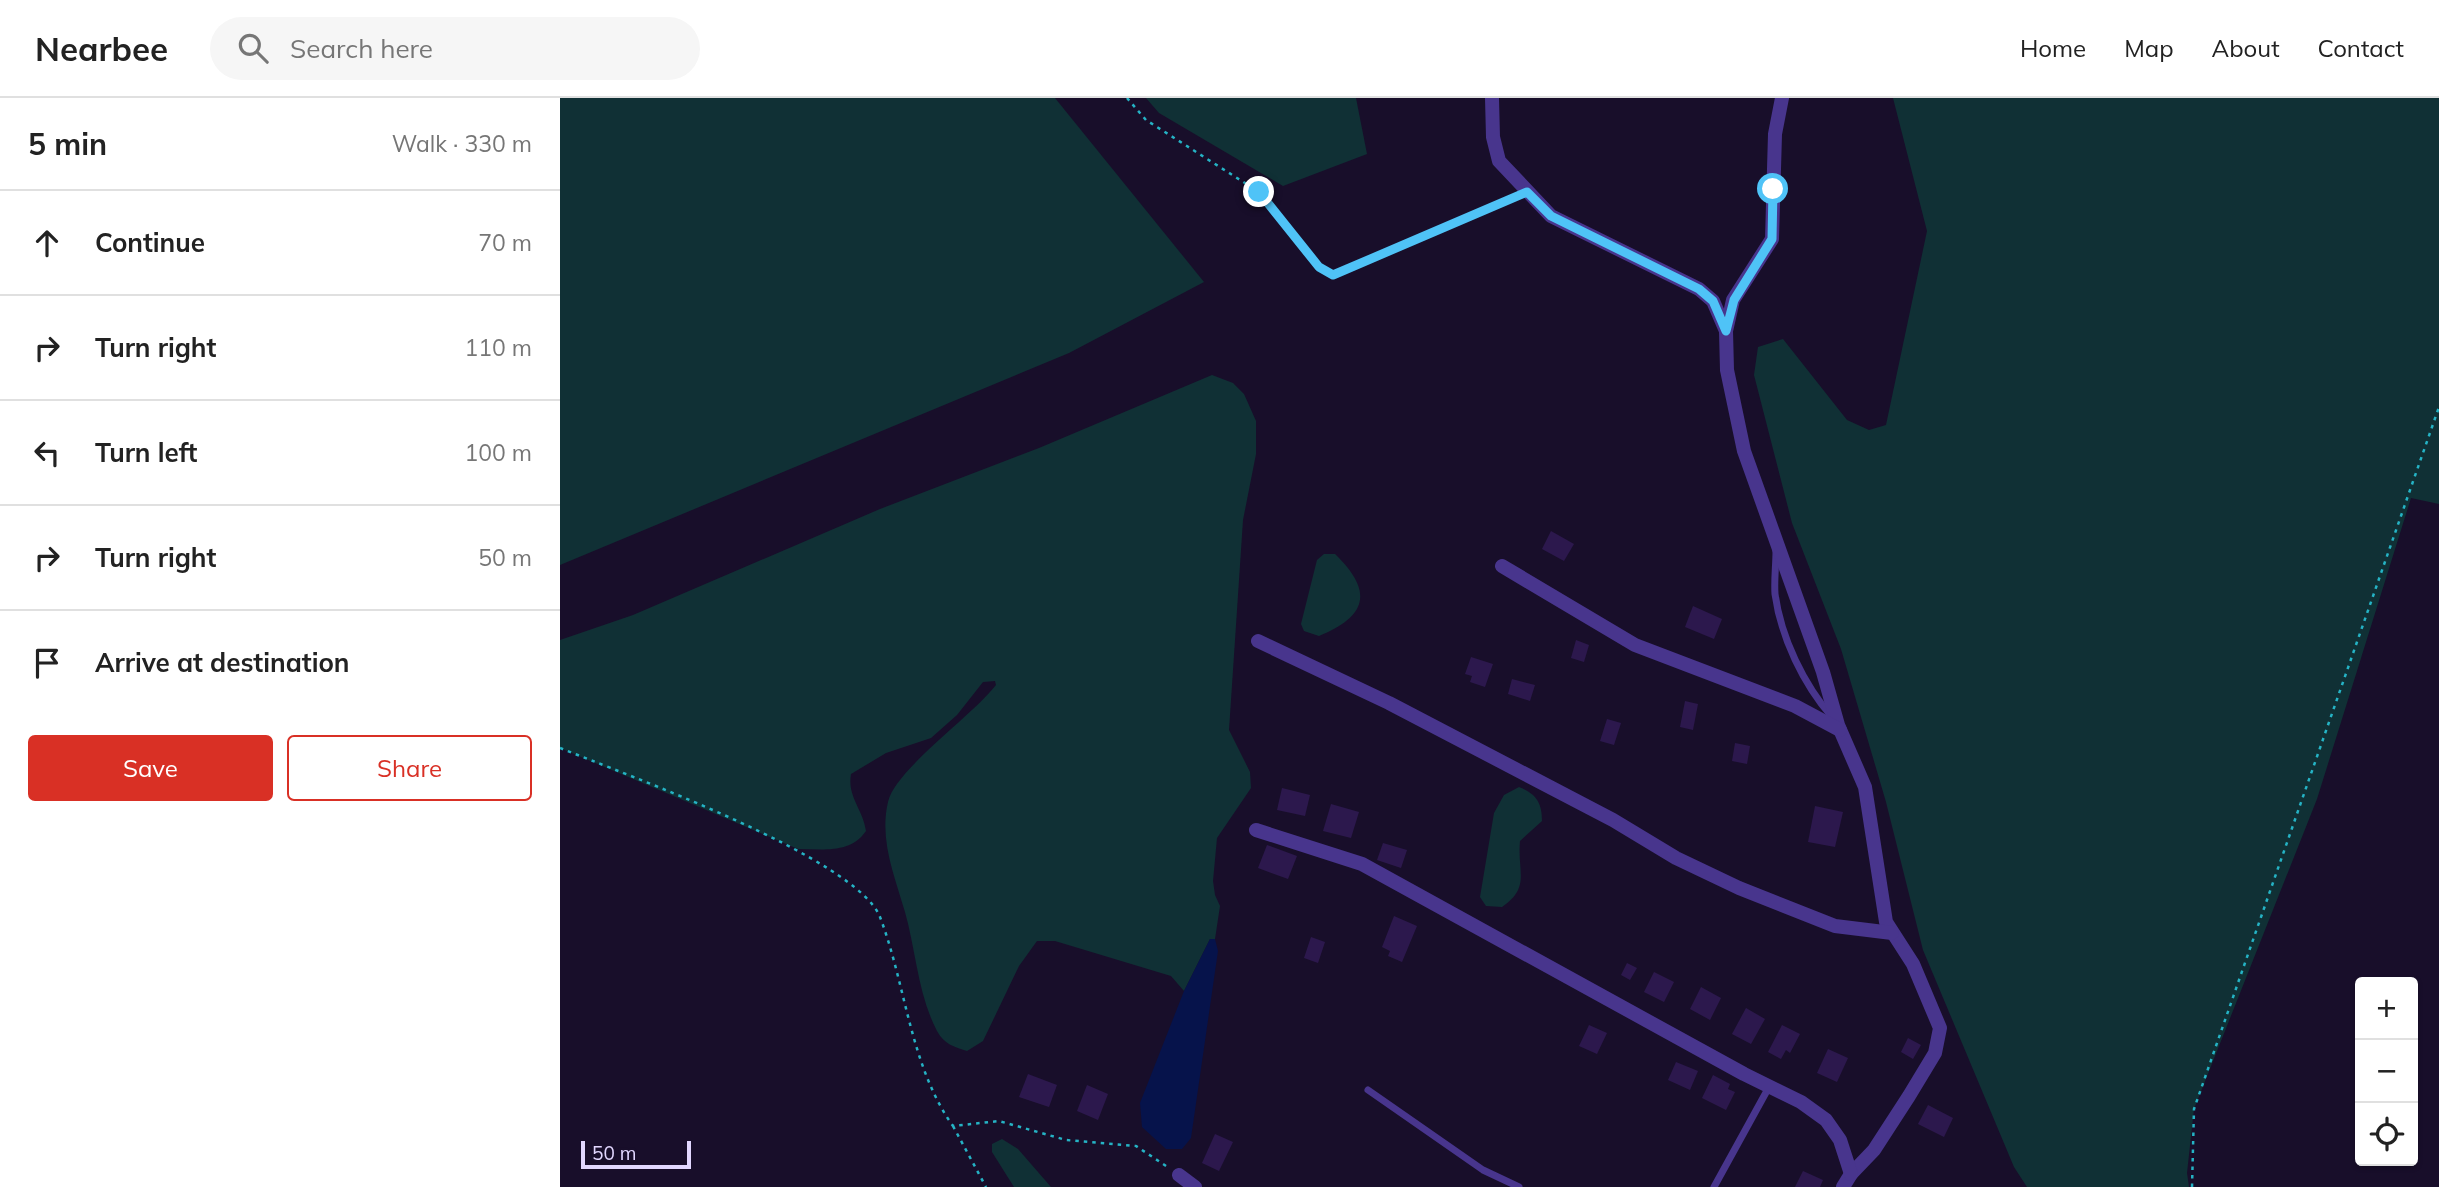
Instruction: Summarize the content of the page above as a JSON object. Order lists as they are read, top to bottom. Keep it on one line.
{"scale_bar":"50 m","page":{"header":"Nearbee","search":"Search here","nav":["Home","Map","About","Contact"],"heading":["5 min","Walk · 330 m"],"list":[["Continue","70 m"],["Turn right","110 m"],["Turn left","100 m"],["Turn right","50 m"],"Arrive at destination"],"buttons":["Save","Share"],"map_buttons":["+","−"],"scale":"50 m"}}
